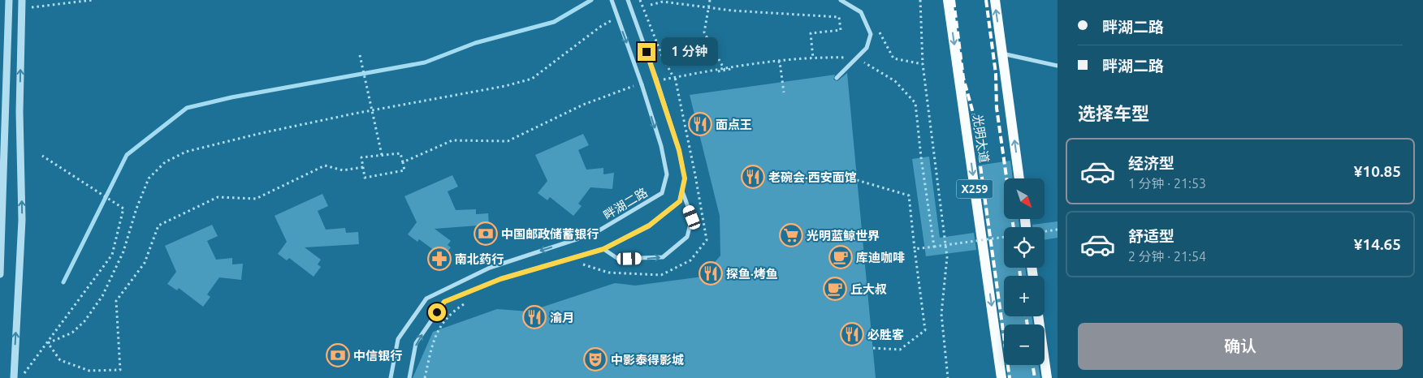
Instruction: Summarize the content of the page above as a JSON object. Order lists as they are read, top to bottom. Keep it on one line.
{"streets":{"main road":["光明大道","X259"],"street":["畔湖二路"]},"places":{"restaurant":["面点王","老碗会·西安面馆","探鱼·烤鱼","渝月","必胜客"],"bank":["中国邮政储蓄银行","中信银行"],"supermarket":["光明蓝鲸世界"],"cafe":["库迪咖啡","丘大叔"],"pharmacy":["南北药行"],"theatre":["中影泰得影城"]},"north":"bottom right","page":{"banner":["畔湖二路","畔湖二路"],"bubble":"1 分钟","heading":"选择车型","list":[{"name":"经济型","note":"1 分钟 · 21:53","value":"¥10.85"},{"name":"舒适型","note":"2 分钟 · 21:54","value":"¥14.65"}],"map_buttons":["+","−"],"buttons":"确认"}}
